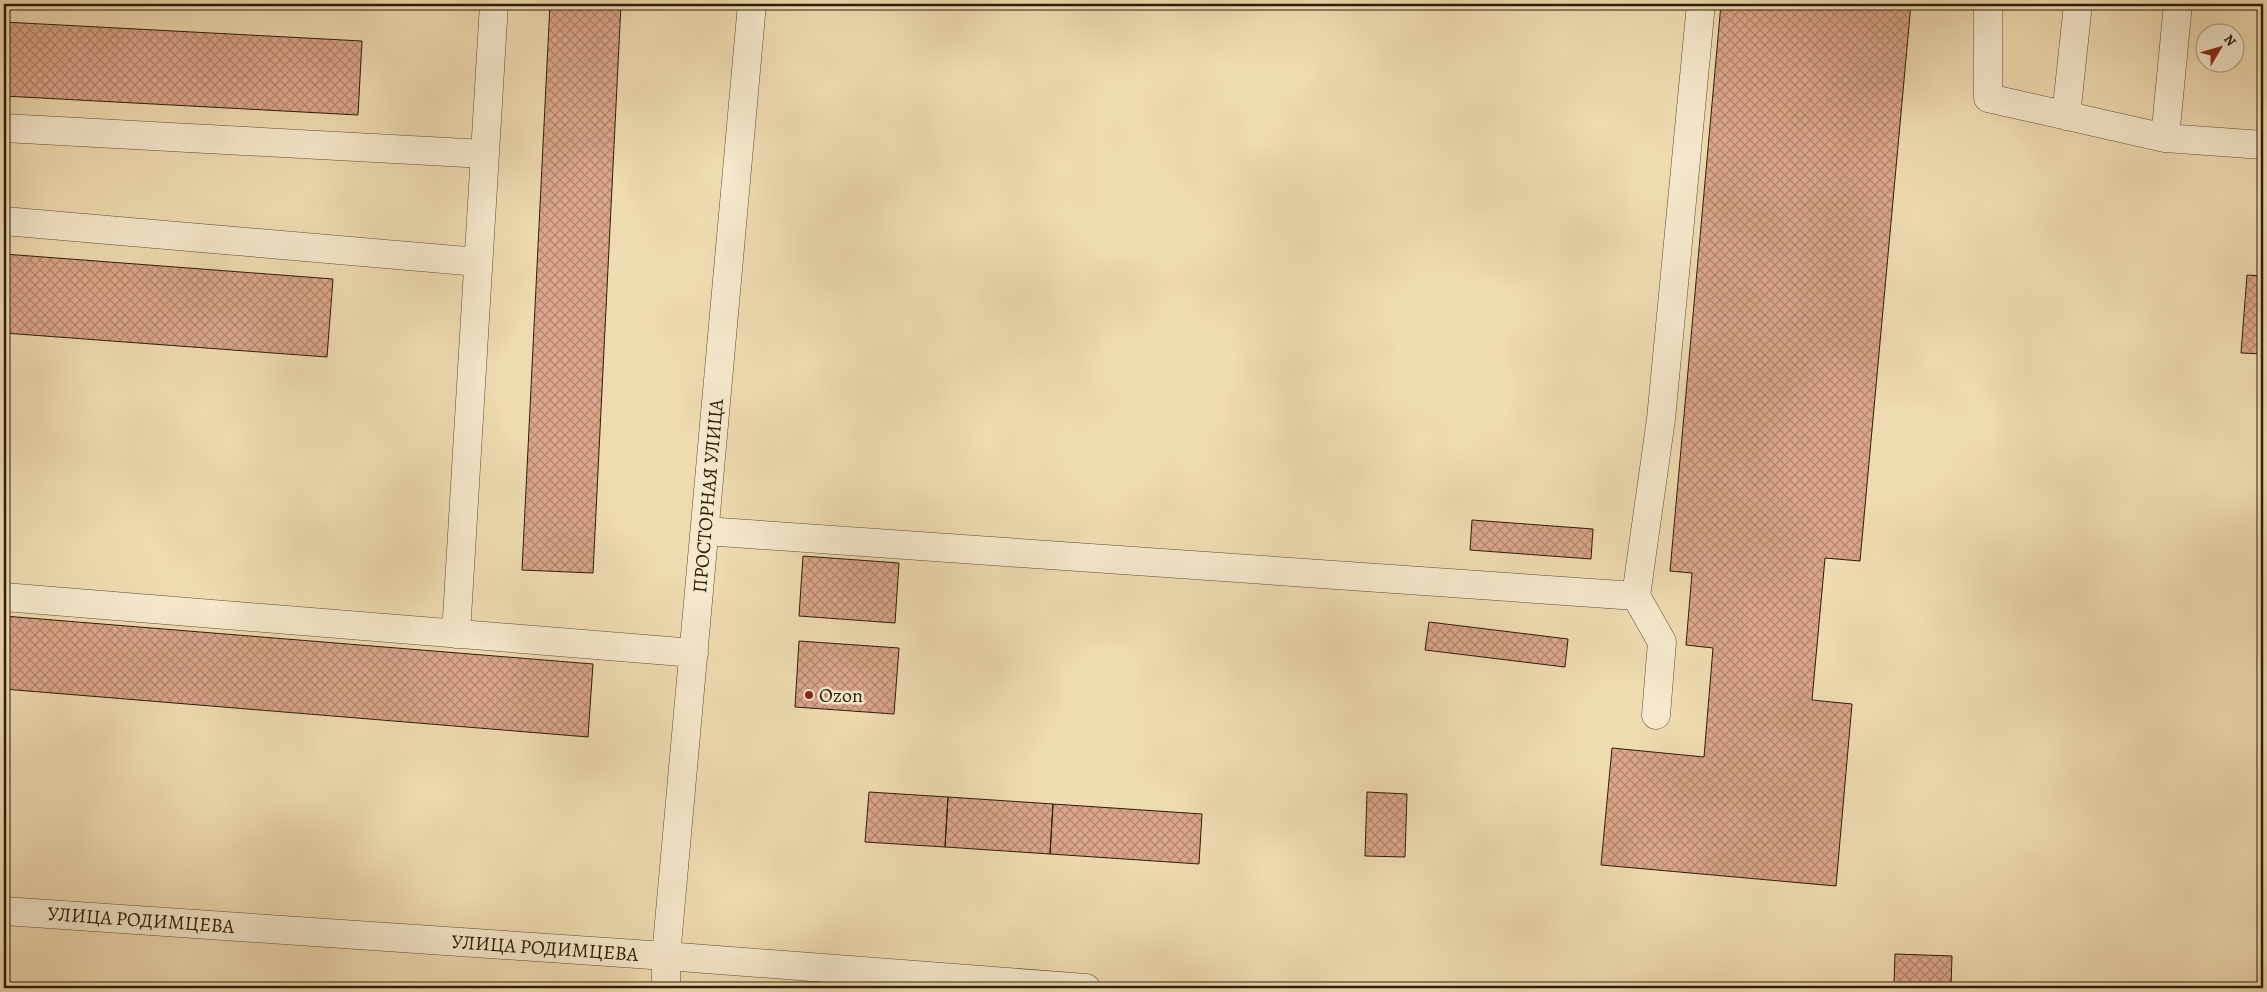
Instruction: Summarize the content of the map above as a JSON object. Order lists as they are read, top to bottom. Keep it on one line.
{"streets":{"street":["ПРОСТОРНАЯ УЛИЦА","УЛИЦА РОДИМЦЕВА"]},"crossings":[["ПРОСТОРНАЯ УЛИЦА","УЛИЦА РОДИМЦЕВА"]],"places":["Ozon"],"north":"top right"}
